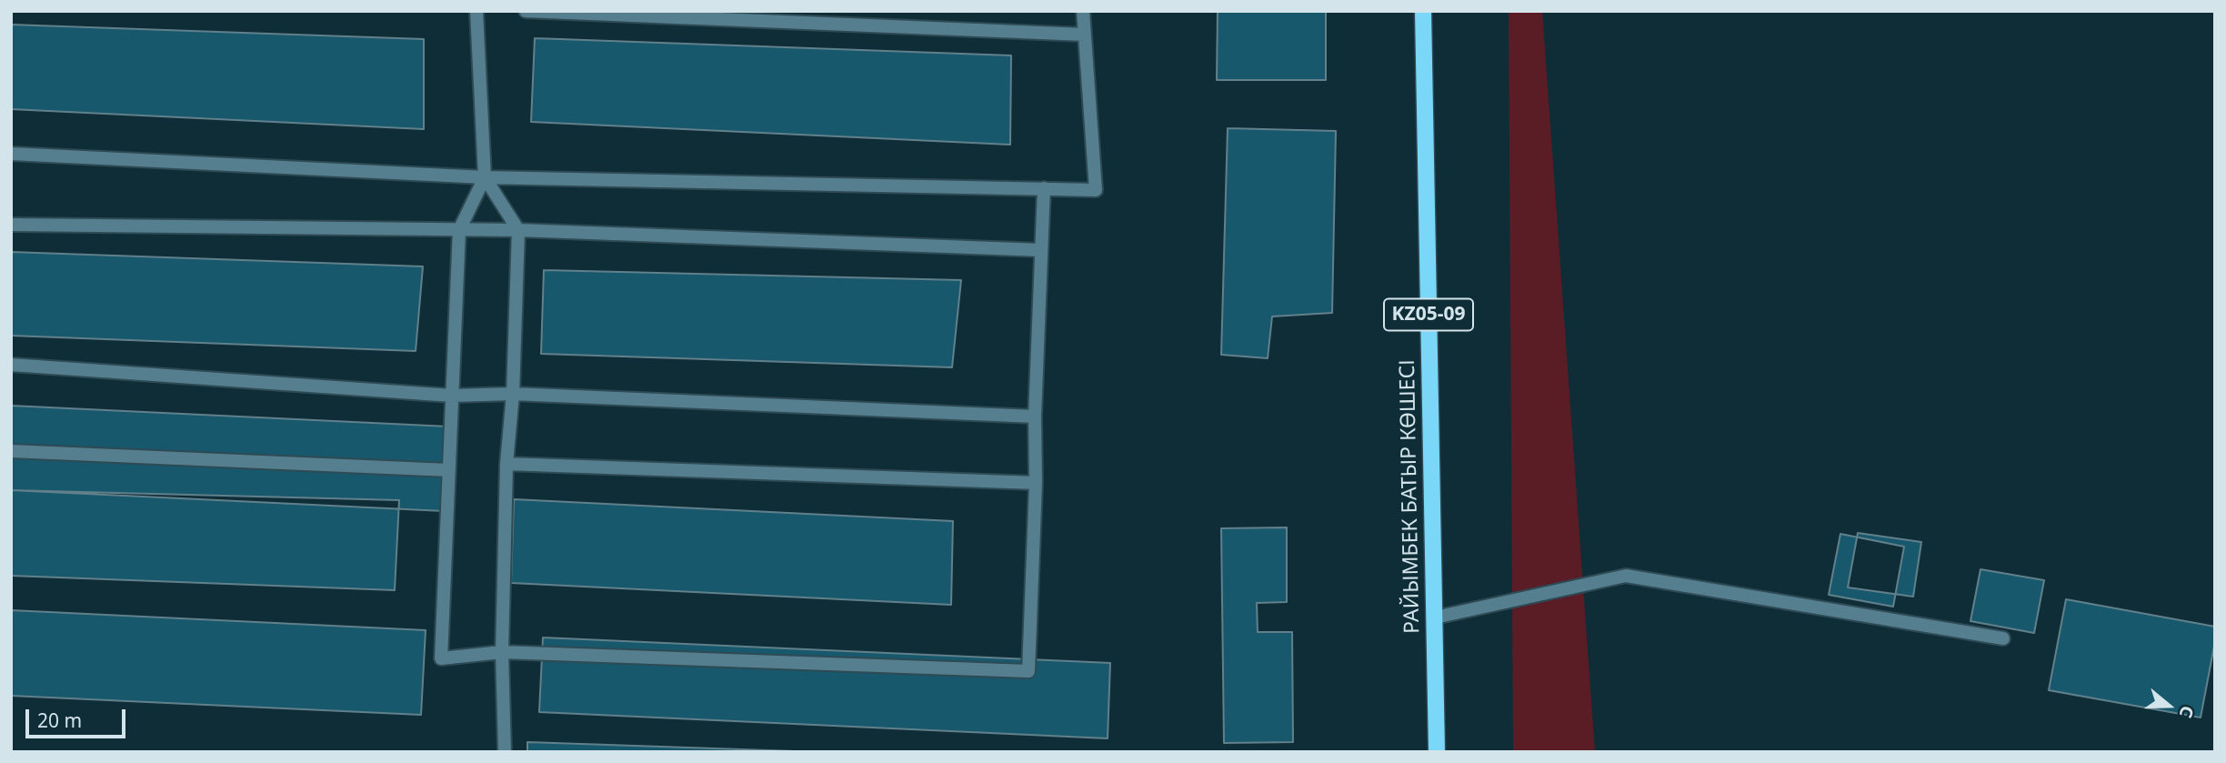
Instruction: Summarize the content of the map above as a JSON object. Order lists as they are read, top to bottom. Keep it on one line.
{"streets":{"main road":["KZ05-09","РАЙЫМБЕК БАТЫР КӨШЕСІ"]},"scale_bar":"20 m","north":"right"}
